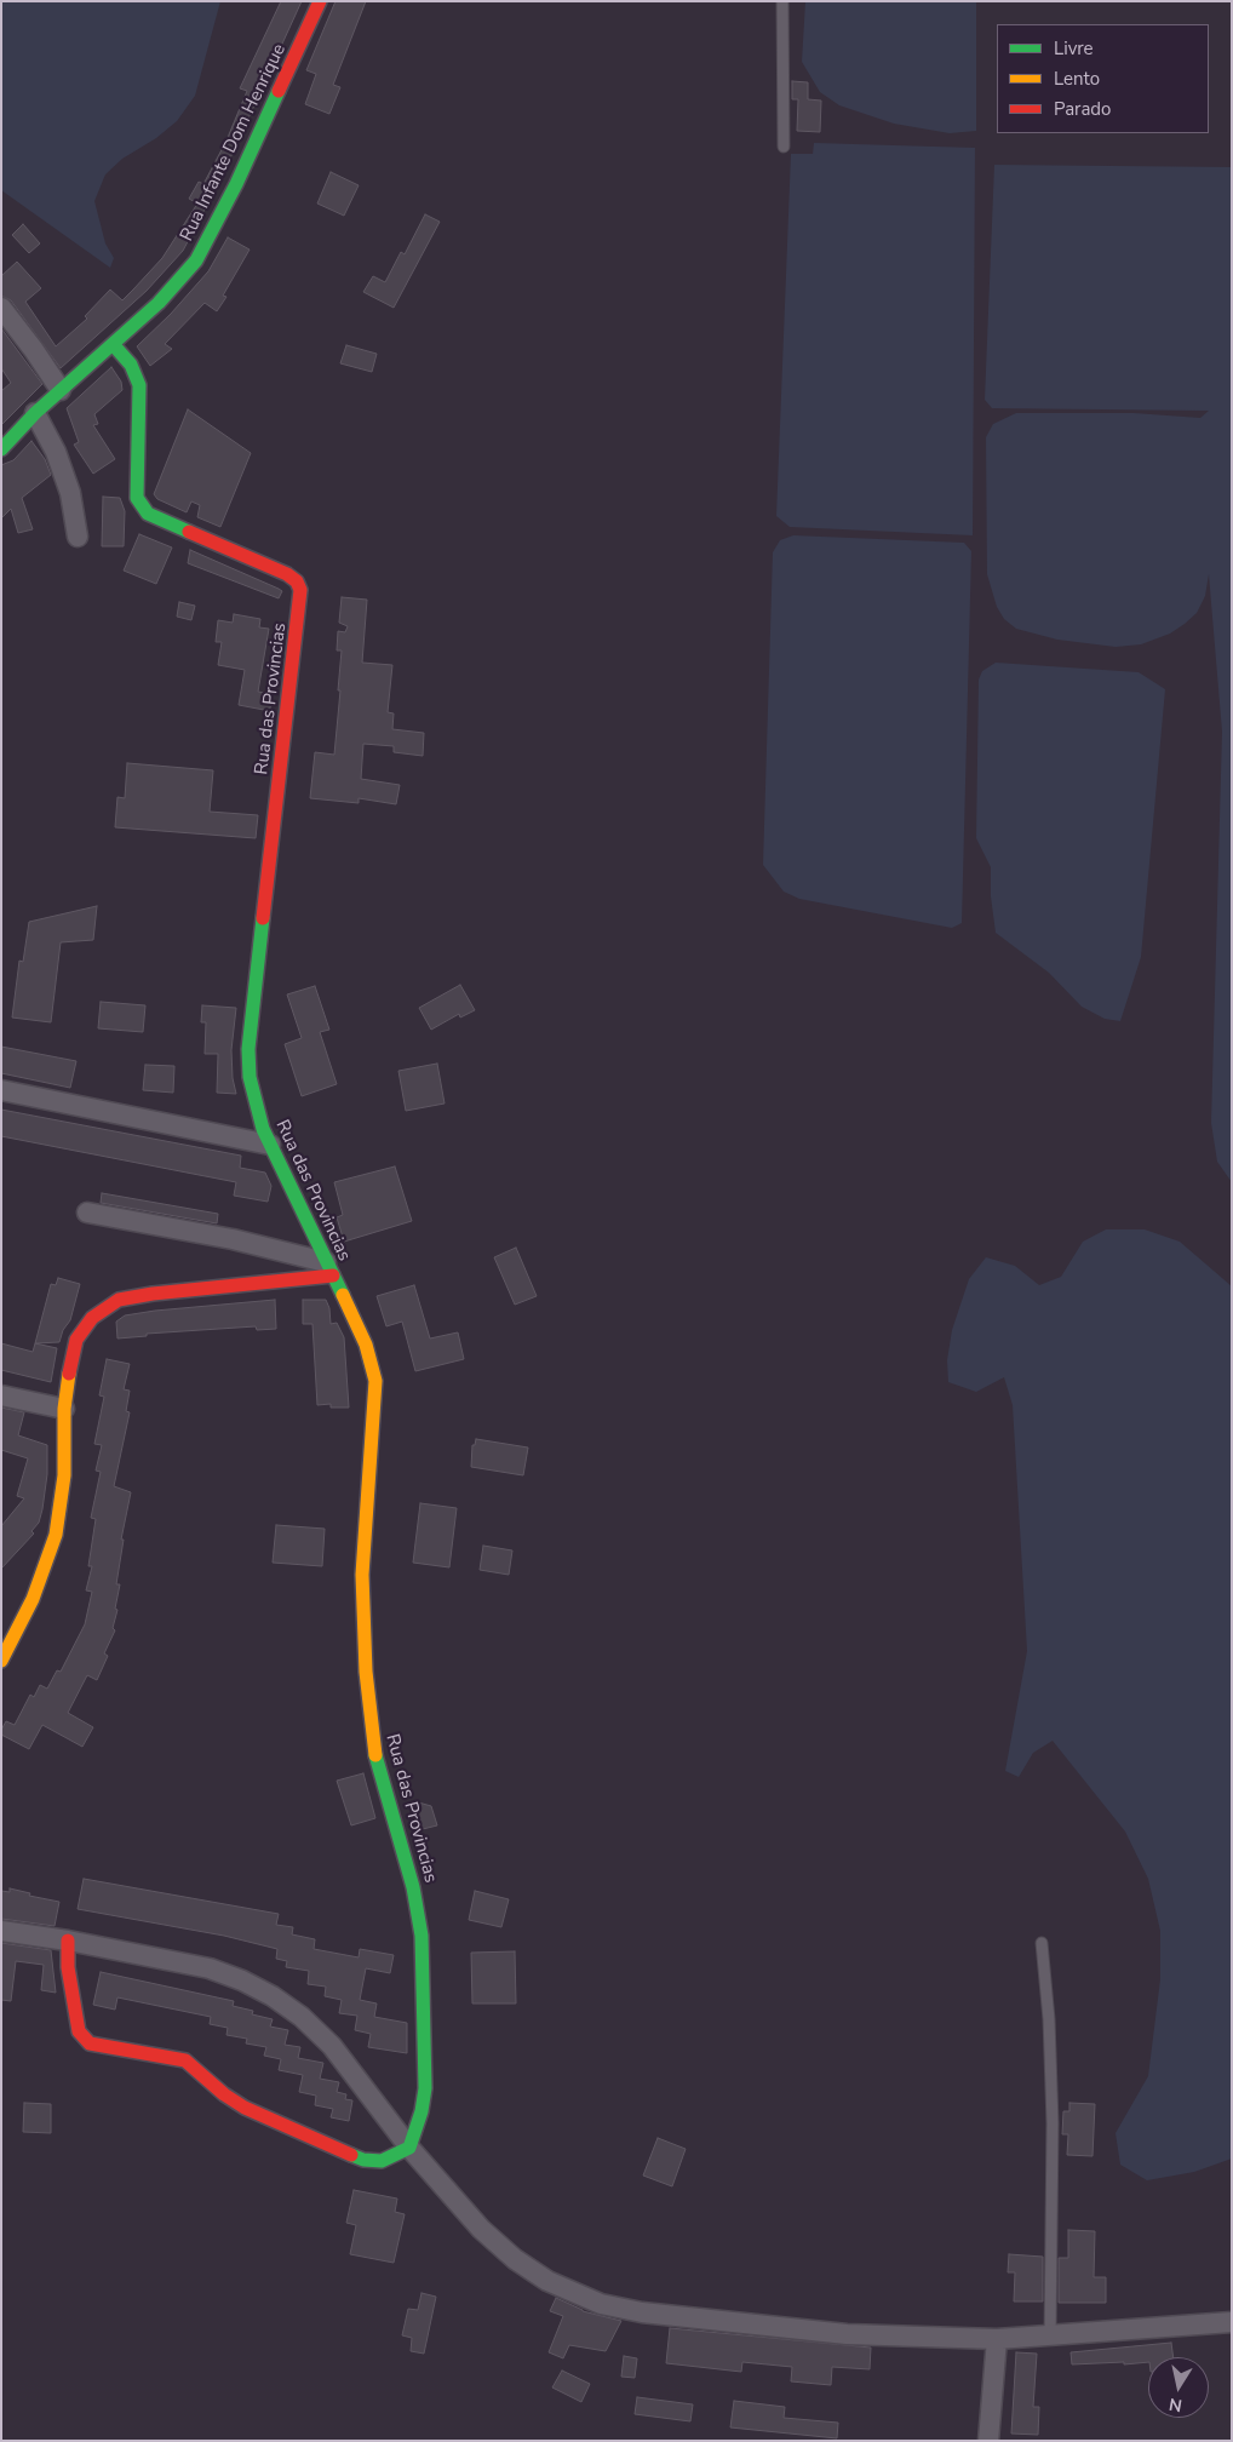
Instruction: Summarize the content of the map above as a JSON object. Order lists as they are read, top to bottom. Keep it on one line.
{"streets":{"street":["Rua Infante Dom Henrique","Rua das Provincias"]},"crossings":[["Rua Infante Dom Henrique","Rua das Provincias"]],"legend":["Livre","Lento","Parado"],"north":"bottom"}
